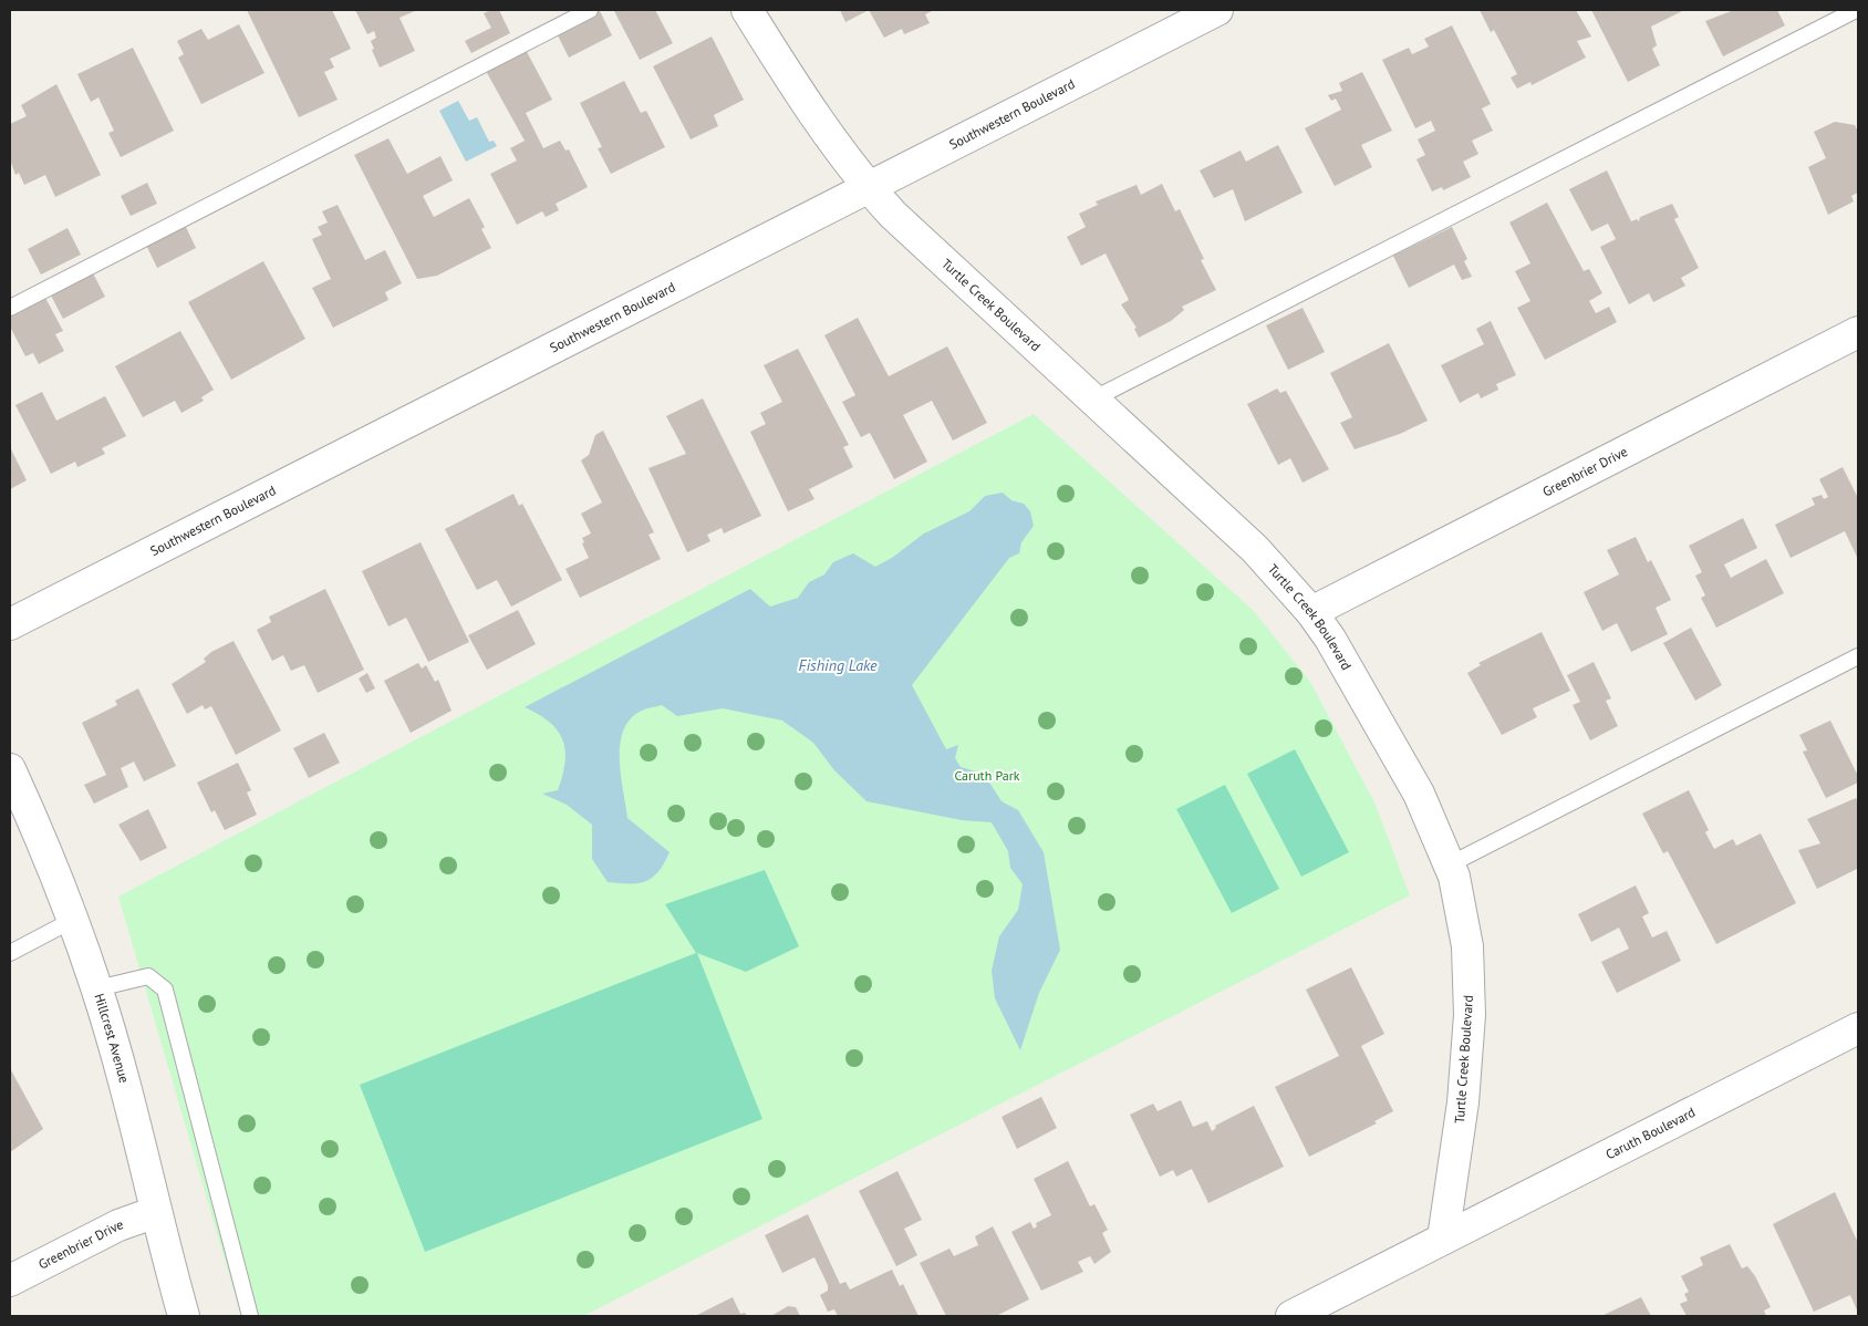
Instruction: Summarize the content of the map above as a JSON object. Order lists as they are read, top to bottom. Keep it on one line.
{"streets":{"street":["Southwestern Boulevard","Turtle Creek Boulevard","Greenbrier Drive","Hillcrest Avenue","Caruth Boulevard"]},"crossings":[["Southwestern Boulevard","Turtle Creek Boulevard"],["Turtle Creek Boulevard","Greenbrier Drive"],["Turtle Creek Boulevard","Caruth Boulevard"],["Greenbrier Drive","Hillcrest Avenue"]],"water":["Fishing Lake"],"parks":["Caruth Park"]}
